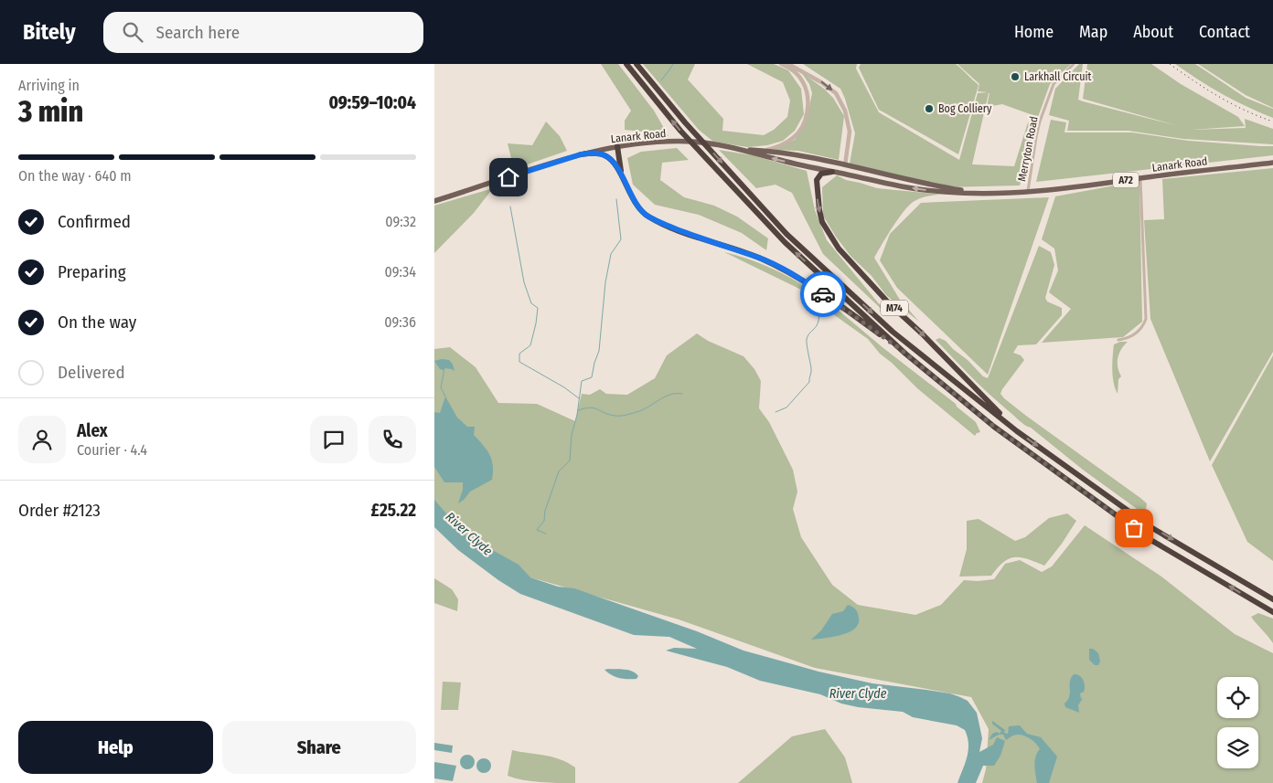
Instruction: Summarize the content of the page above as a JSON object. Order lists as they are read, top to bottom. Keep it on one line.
{"streets":{"highway":["M74"],"main road":["Lanark Road","A72"],"street":["Merryton Road"]},"crossings":[["Lanark Road","Merryton Road"],["Lanark Road","A72"],["Lanark Road","M74"],["A72","M74"]],"water":["River Clyde"],"places":["Larkhall Circuit","Bog Colliery"],"page":{"header":"Bitely","search":"Search here","nav":["Home","Map","About","Contact"],"heading":["3 min","Arriving in","09:59–10:04"],"panel":["Alex","Courier · 4.4","Order #2123","£25.22"],"bar":"On the way · 640 m","list":[["Confirmed","09:32"],["Preparing","09:34"],["On the way","09:36"],"Delivered"],"buttons":["Help","Share"]}}
